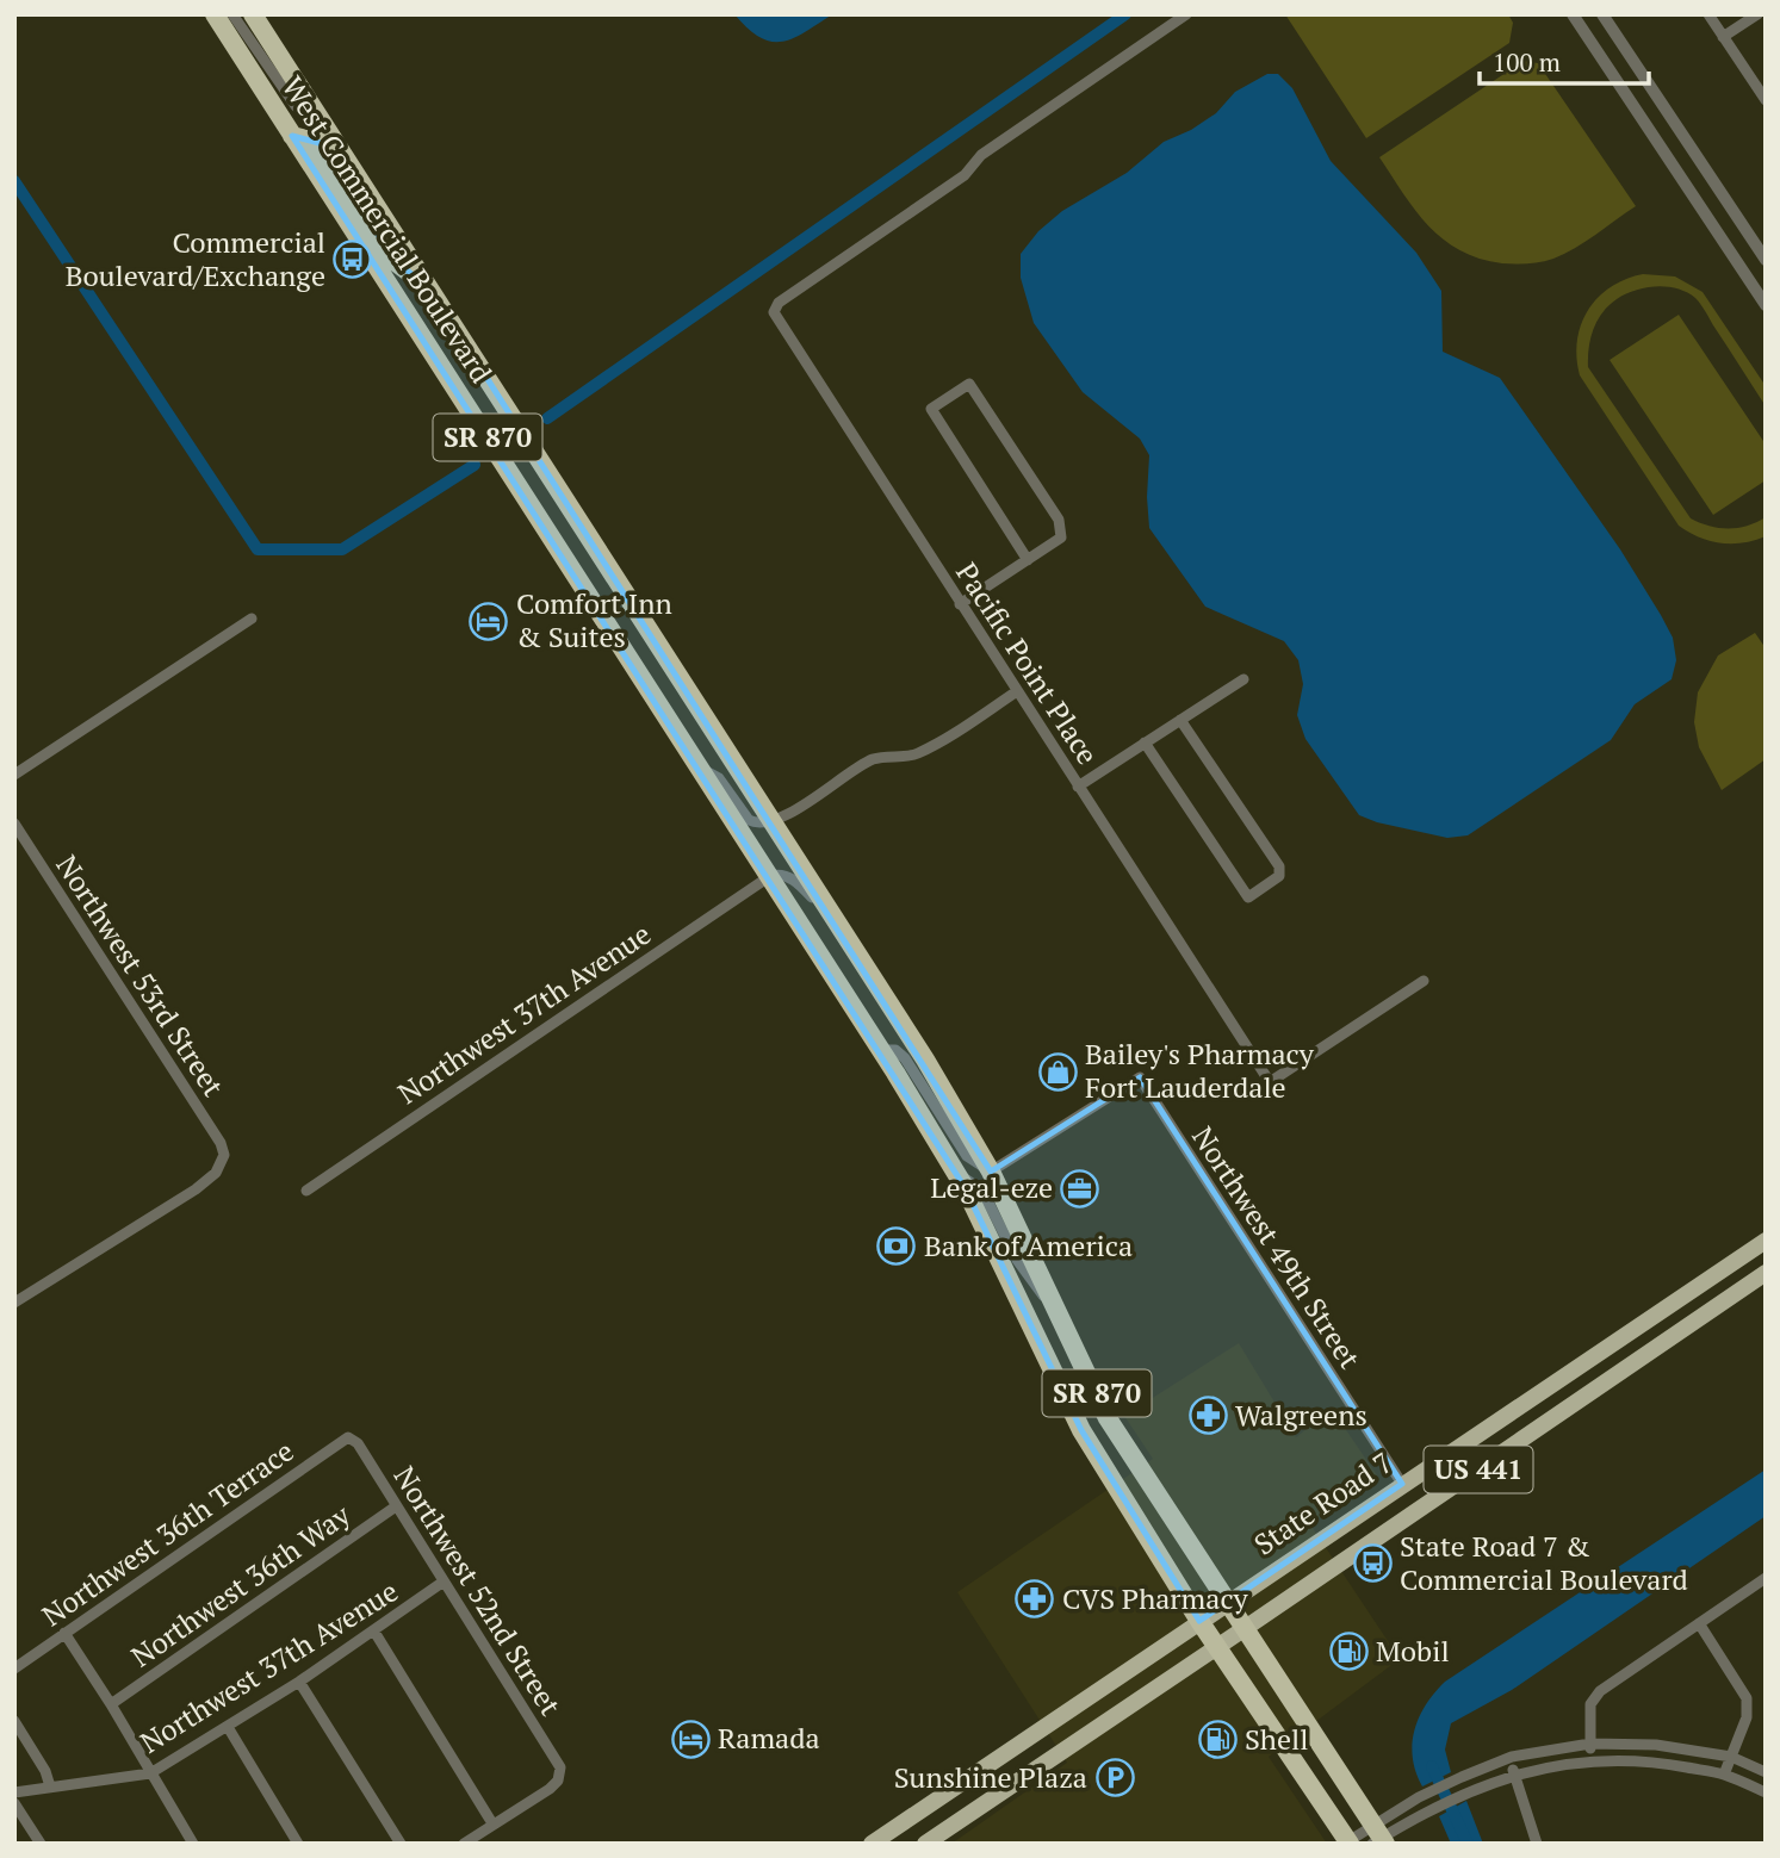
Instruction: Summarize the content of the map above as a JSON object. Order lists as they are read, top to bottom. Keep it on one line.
{"streets":{"highway":["West Commercial Boulevard","SR 870"],"main road":["US 441","State Road 7"],"street":["Pacific Point Place","Northwest 53rd Street","Northwest 37th Avenue","Northwest 49th Street","Northwest 36th Terrace","Northwest 36th Way","Northwest 52nd Street"]},"crossings":[["West Commercial Boulevard","Northwest 37th Avenue"],["West Commercial Boulevard","Northwest 49th Street"],["West Commercial Boulevard","State Road 7"],["Northwest 37th Avenue","Northwest 52nd Street"],["Northwest 49th Street","State Road 7"],["Northwest 36th Terrace","Northwest 52nd Street"],["Northwest 36th Way","Northwest 52nd Street"]],"places":{"bus stop":["Commercial Boulevard/Exchange","State Road 7 & Commercial Boulevard"],"hotel":["Comfort Inn & Suites","Ramada"],"shop":["Bailey's Pharmacy Fort Lauderdale"],"office":["Legal-eze"],"bank":["Bank of America"],"pharmacy":["Walgreens","CVS Pharmacy"],"fuel station":["Mobil","Shell"],"parking":["Sunshine Plaza"]},"scale_bar":"100 m"}
